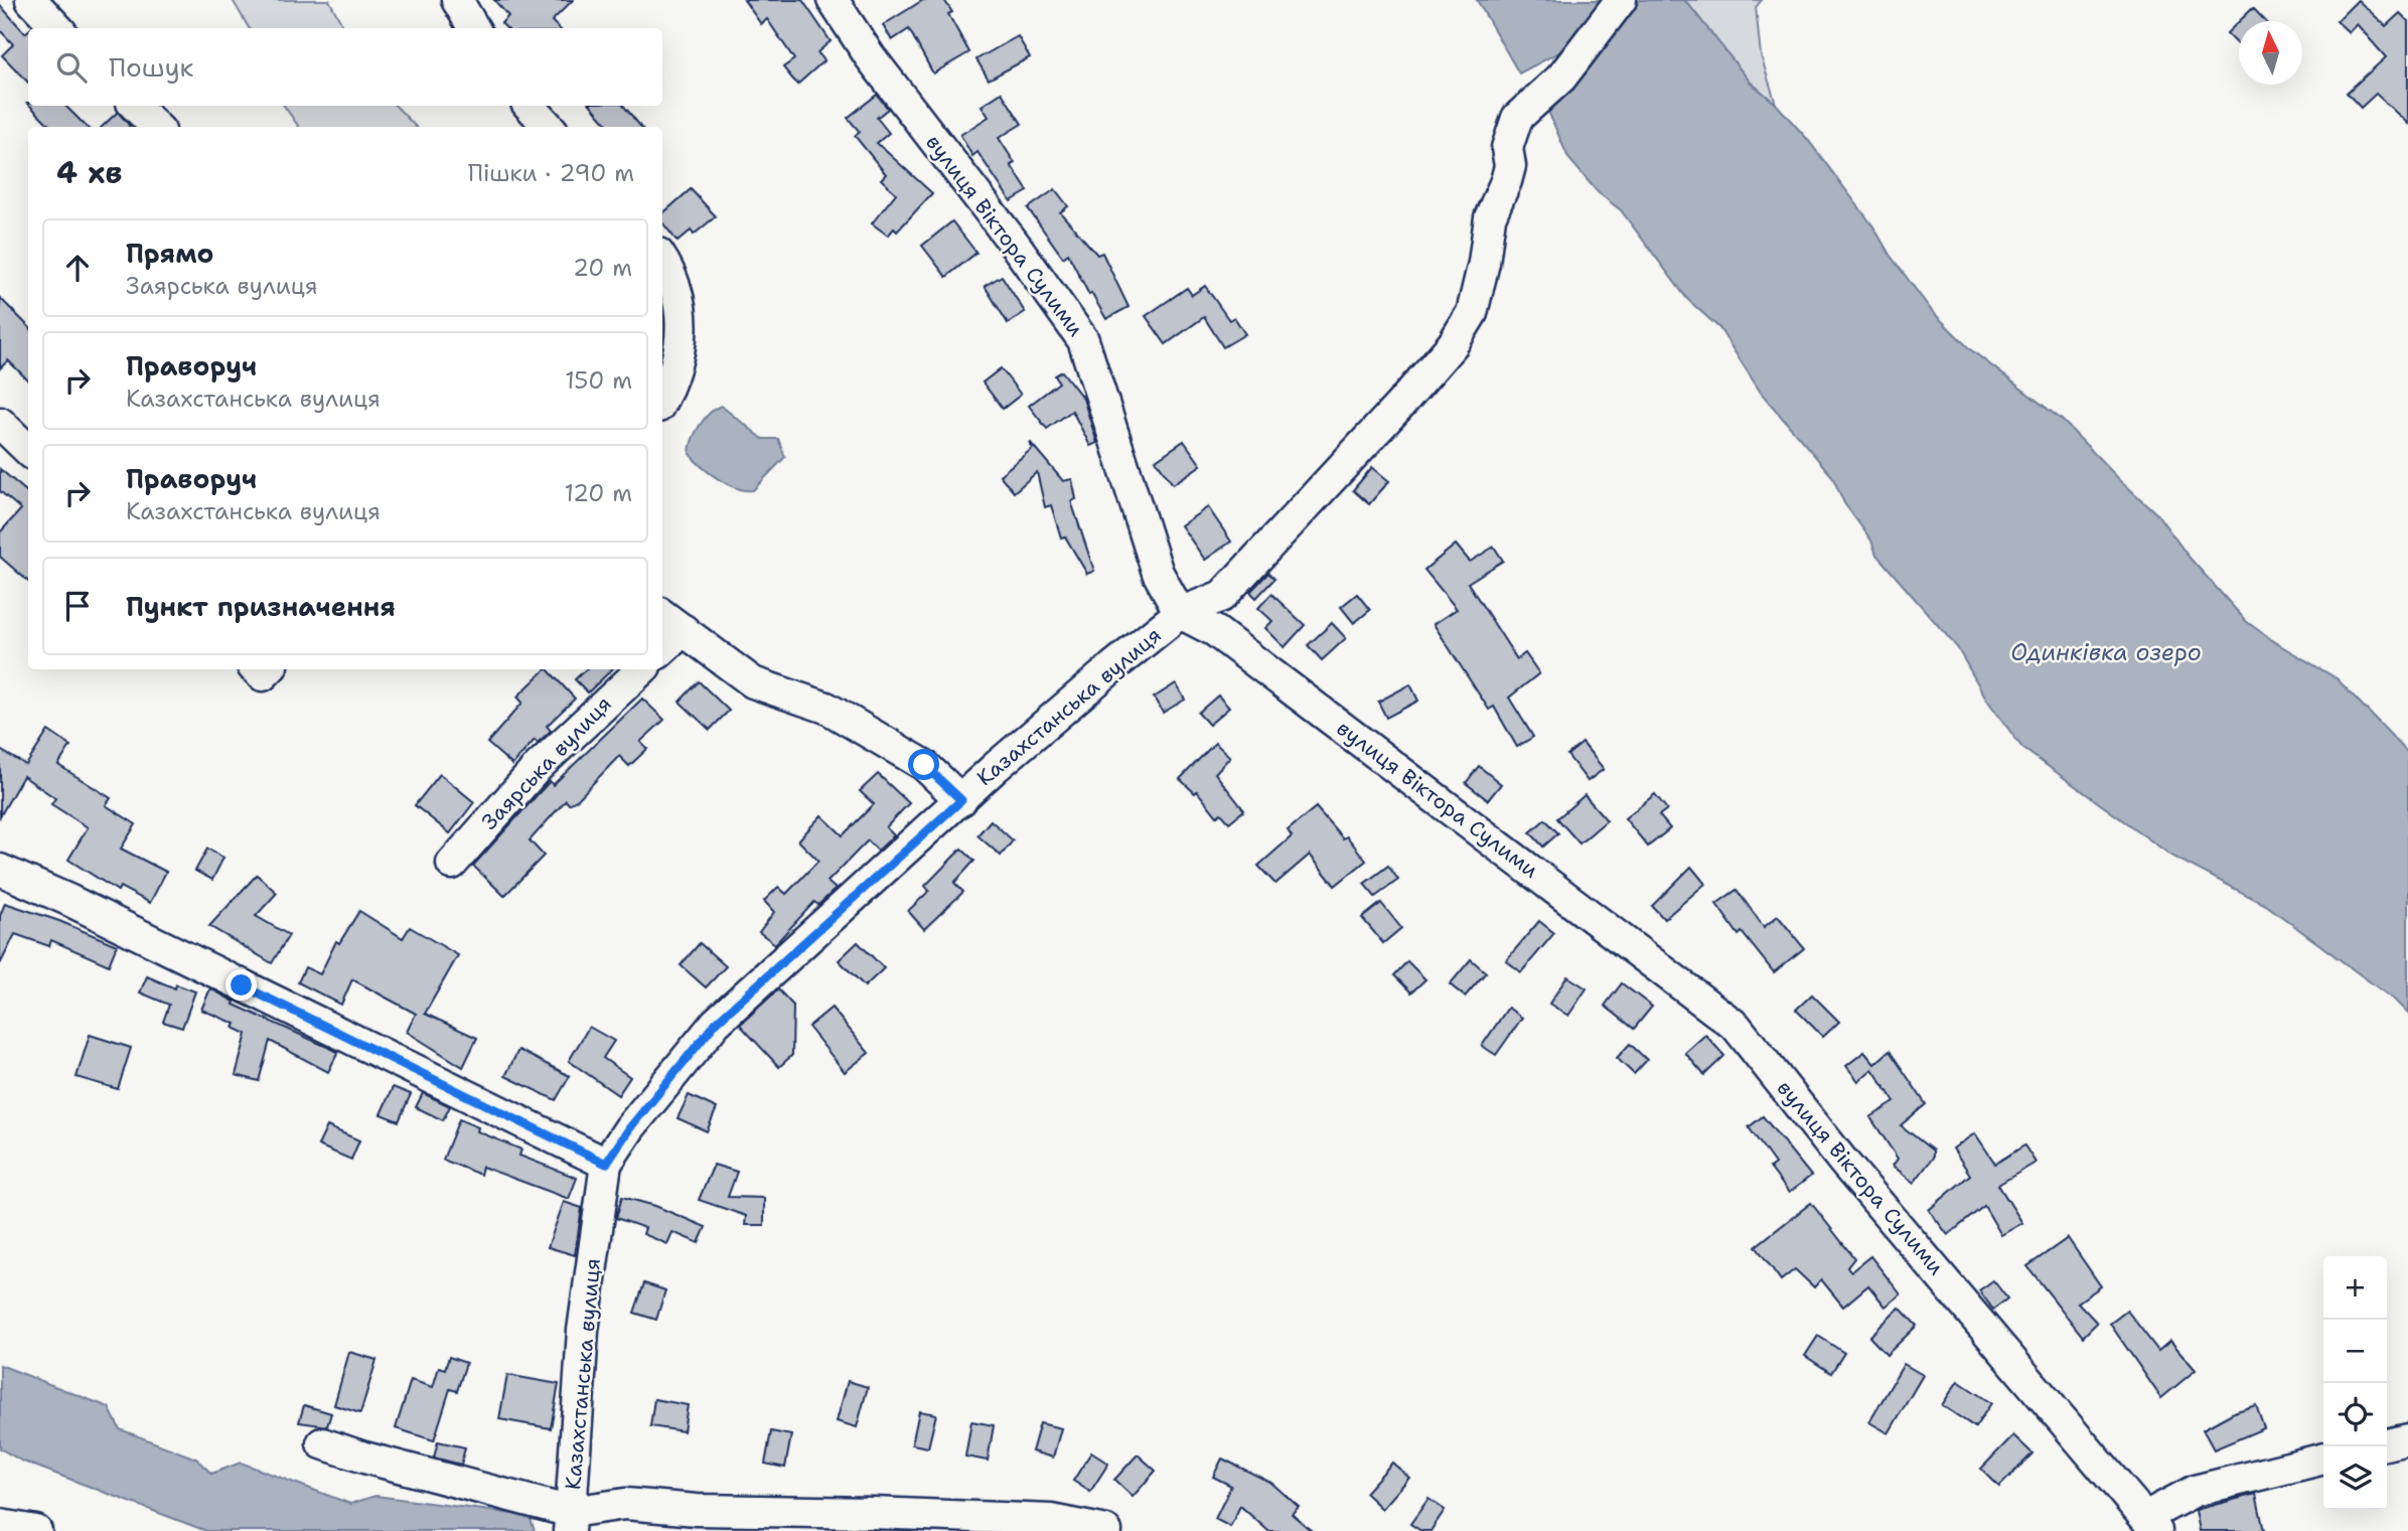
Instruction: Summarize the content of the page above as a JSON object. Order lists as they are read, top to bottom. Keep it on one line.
{"streets":{"street":["вулиця Віктора Сулими","Казахстанська вулиця","Заярська вулиця"]},"crossings":[["вулиця Віктора Сулими","Казахстанська вулиця"]],"water":["Одинківка озеро"],"north":"top","page":{"search":"Пошук","heading":["4 хв","Пішки · 290 m"],"list":[["Прямо","Заярська вулиця","20 m"],["Праворуч","Казахстанська вулиця","150 m"],["Праворуч","Казахстанська вулиця","120 m"],"Пункт призначення"],"map_buttons":["+","−"]}}
